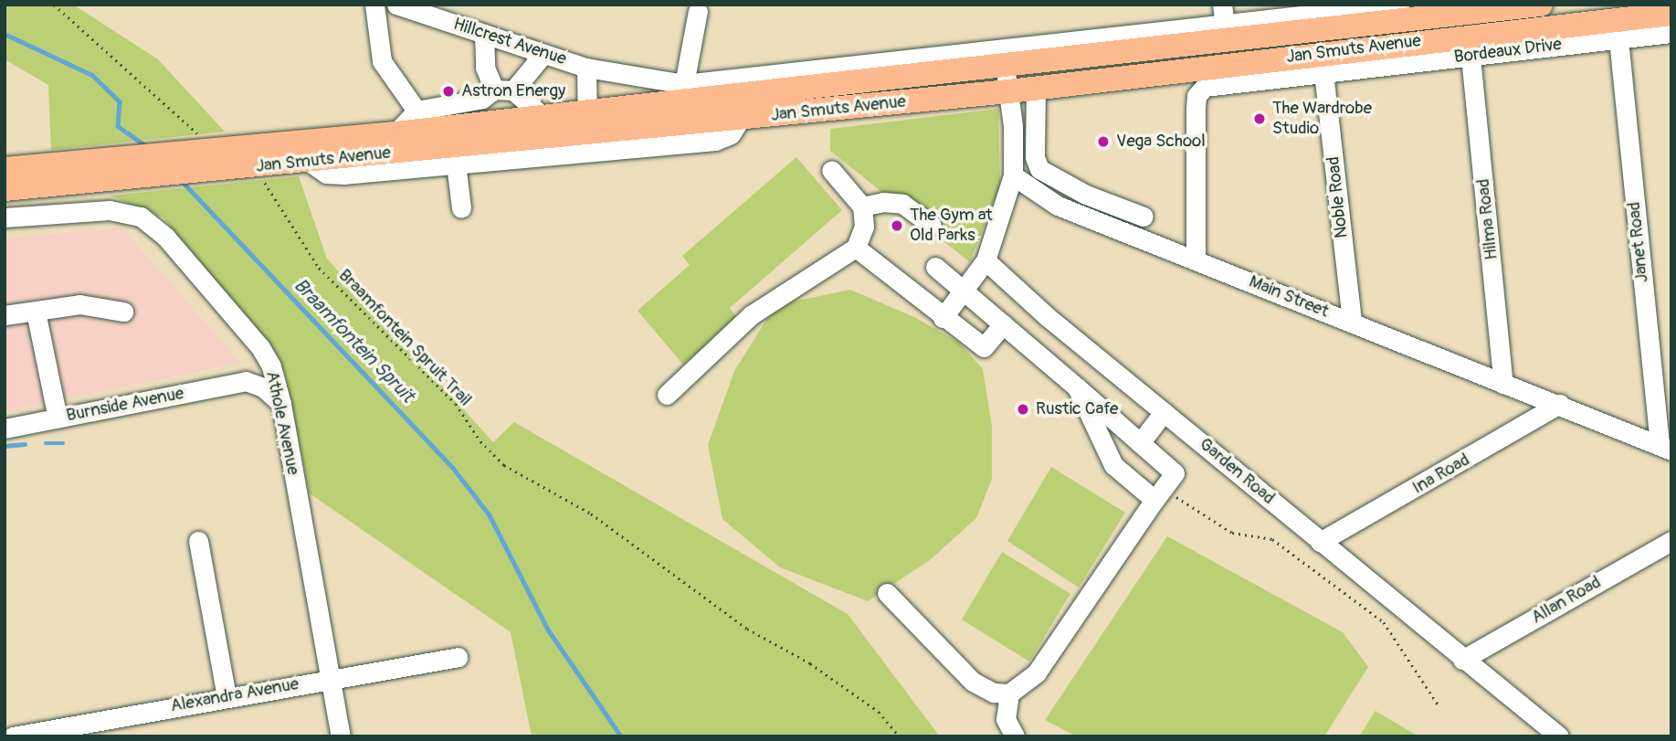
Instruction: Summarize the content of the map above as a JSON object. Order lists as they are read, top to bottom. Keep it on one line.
{"streets":{"main road":["Jan Smuts Avenue"],"street":["Hillcrest Avenue","Bordeaux Drive","Noble Road","Hilma Road","Janet Road","Main Street","Burnside Avenue","Athole Avenue","Garden Road","Ina Road","Allan Road","Alexandra Avenue"],"path":["Braamfontein Spruit Trail"]},"crossings":[["Hillcrest Avenue","Jan Smuts Avenue"],["Jan Smuts Avenue","Braamfontein Spruit Trail"],["Bordeaux Drive","Noble Road"],["Bordeaux Drive","Hilma Road"],["Bordeaux Drive","Janet Road"],["Bordeaux Drive","Main Street"],["Noble Road","Main Street"],["Hilma Road","Main Street"],["Janet Road","Main Street"],["Main Street","Ina Road"],["Athole Avenue","Alexandra Avenue"],["Garden Road","Ina Road"],["Garden Road","Allan Road"]],"water":["Braamfontein Spruit"],"places":["Astron Energy","The Wardrobe Studio","Vega School","The Gym at Old Parks","Rustic Cafe"]}
